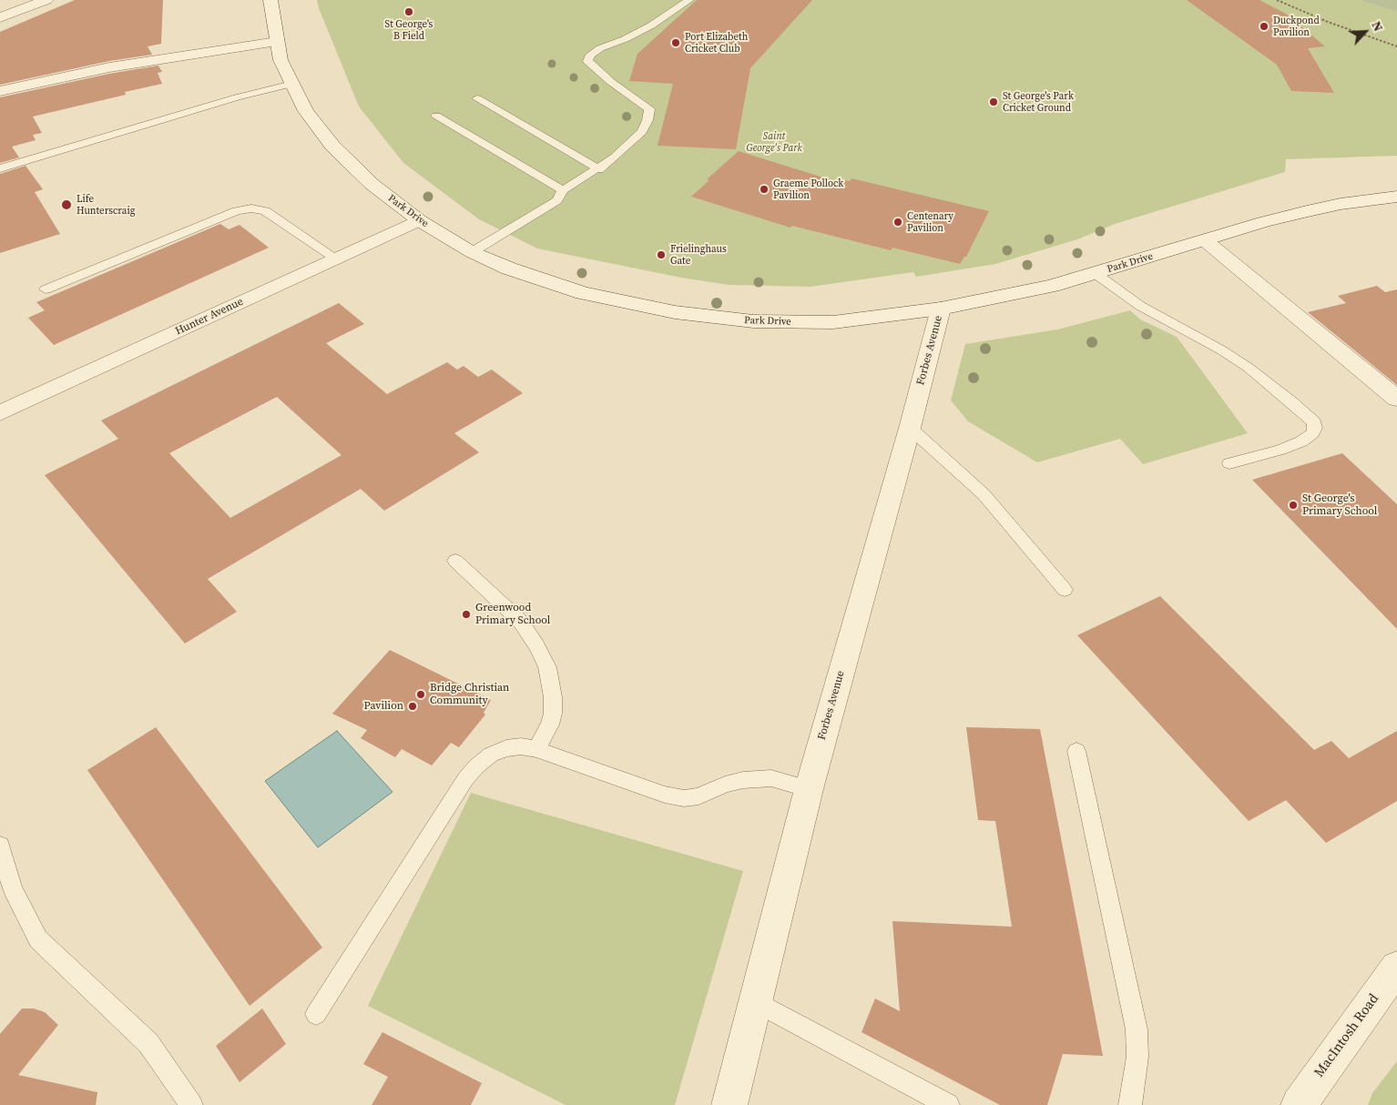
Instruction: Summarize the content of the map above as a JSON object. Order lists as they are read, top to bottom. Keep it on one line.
{"streets":{"street":["Park Drive","Hunter Avenue","Forbes Avenue","MacIntosh Road"]},"crossings":[["Park Drive","Hunter Avenue"],["Park Drive","Forbes Avenue"]],"parks":["Saint George's Park"],"places":["St George's B Field","Duckpond Pavilion","Port Elizabeth Cricket Club","St George's Park Cricket Ground","Graeme Pollock Pavilion","Life Hunterscraig","Centenary Pavilion","Frielinghaus Gate","St George's Primary School","Greenwood Primary School","Bridge Christian Community","Pavilion"],"north":"top right"}
